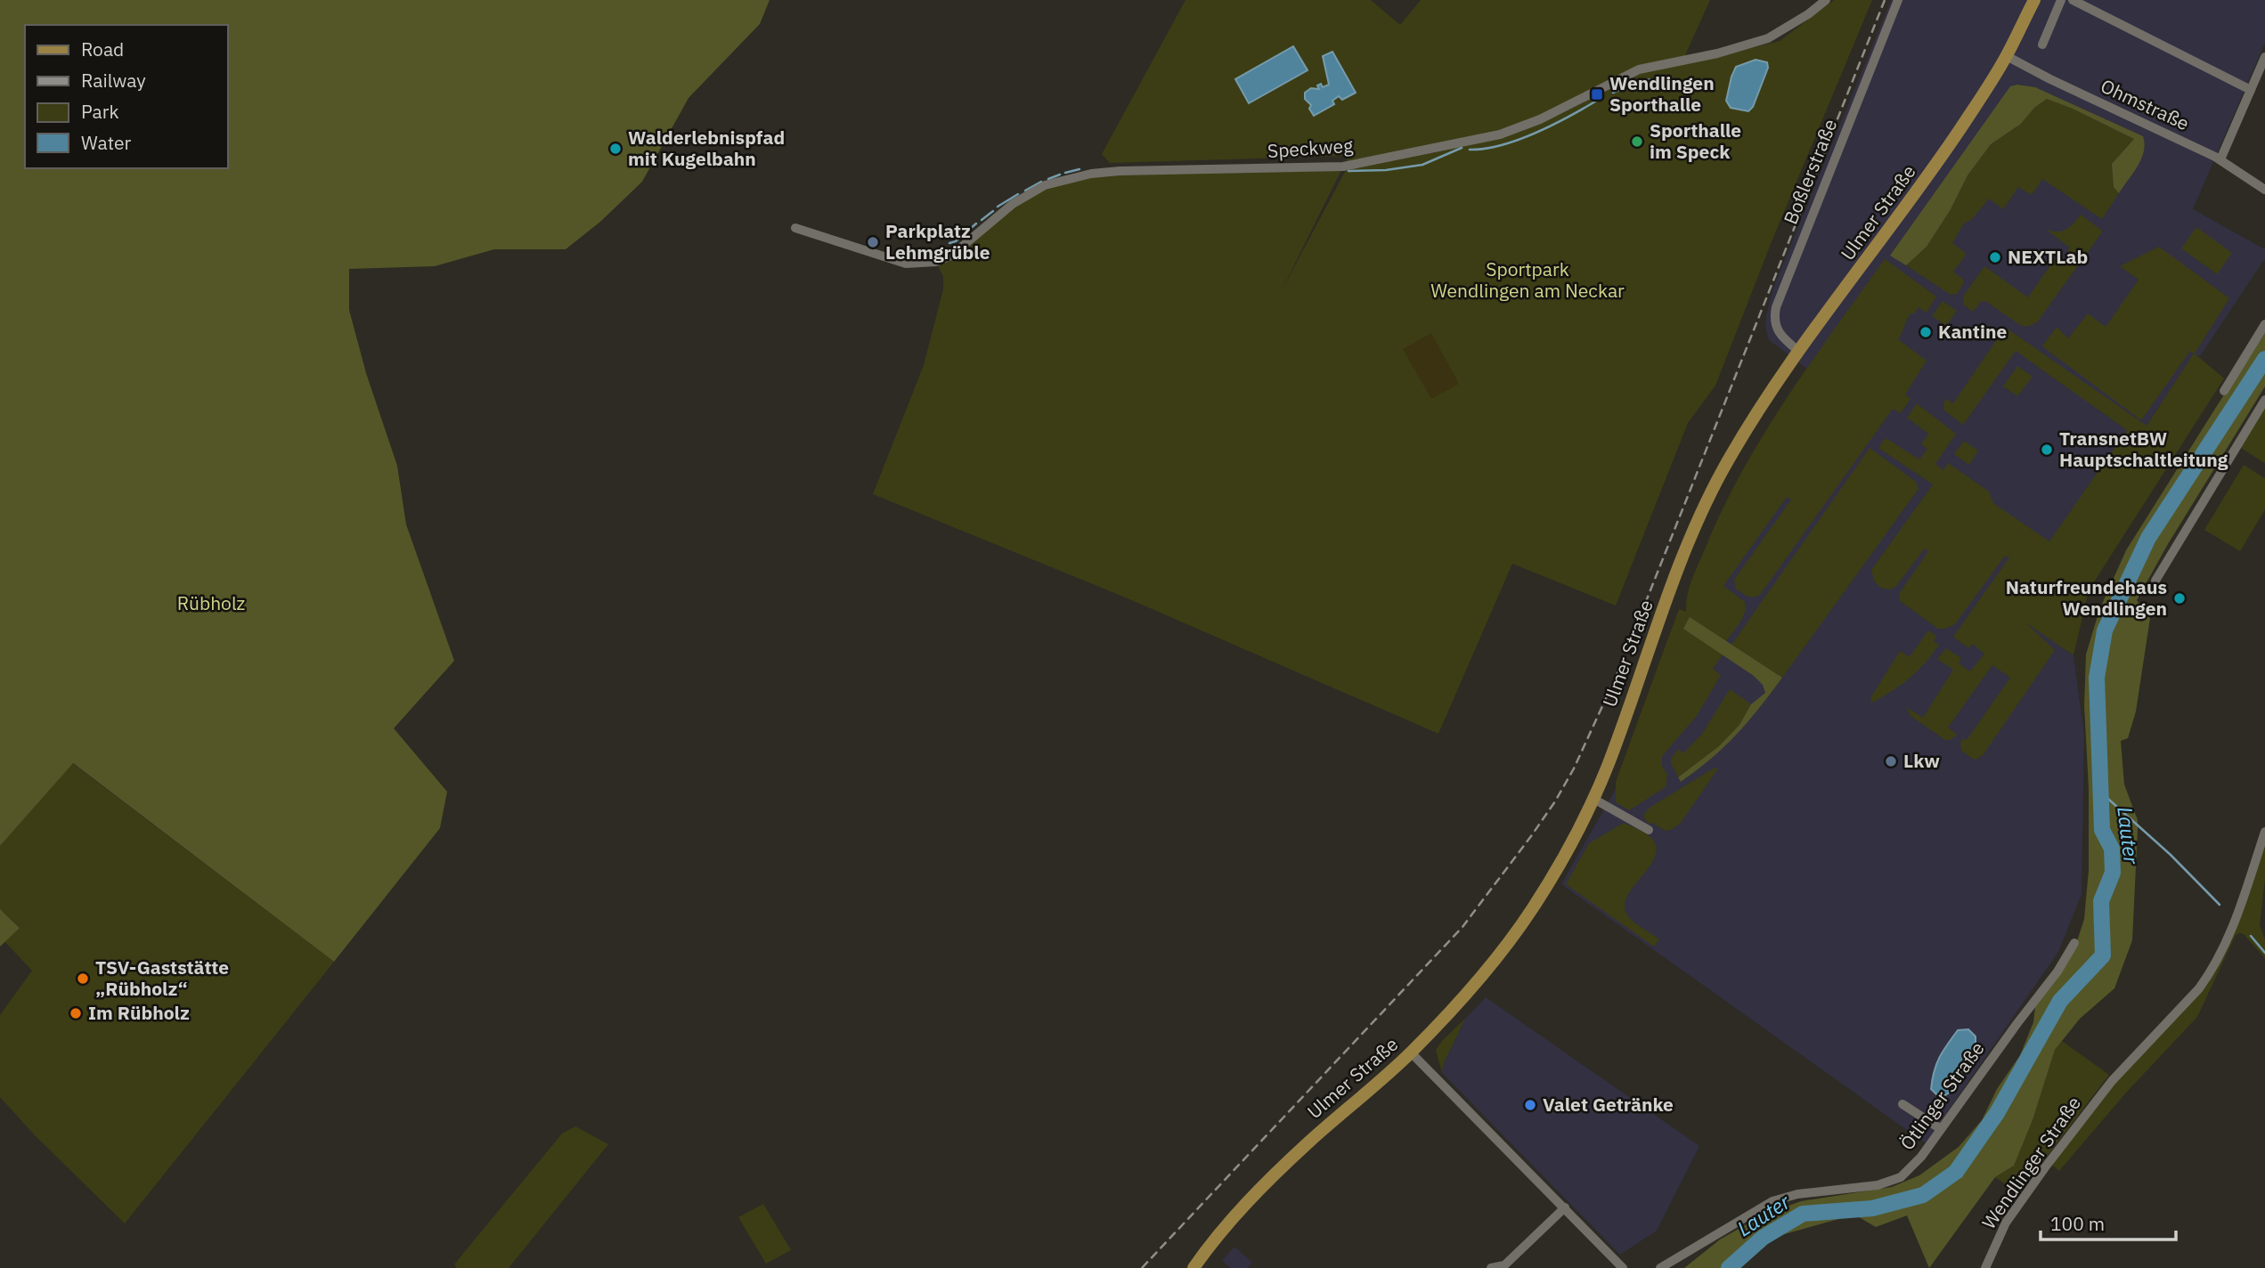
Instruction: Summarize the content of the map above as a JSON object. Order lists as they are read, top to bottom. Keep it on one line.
{"streets":{"main road":["Ulmer Straße"],"street":["Ohmstraße","Speckweg","Boßlerstraße","Ötlinger Straße","Wendlinger Straße"]},"crossings":[["Ohmstraße","Ulmer Straße"],["Boßlerstraße","Ulmer Straße"]],"water":["Lauter"],"parks":["Sportpark Wendlingen am Neckar","Rübholz"],"places":{"transit":["Wendlingen Sporthalle"],"other":["Sporthalle im Speck","Walderlebnispfad mit Kugelbahn","Parkplatz Lehmgrüble","NEXTLab","Kantine","TransnetBW Hauptschaltleitung","Naturfreundehaus Wendlingen","Lkw","TSV-Gaststätte „Rübholz“","Im Rübholz","Valet Getränke"]},"legend":["Road","Railway","Park","Water"],"scale_bar":"100 m"}
